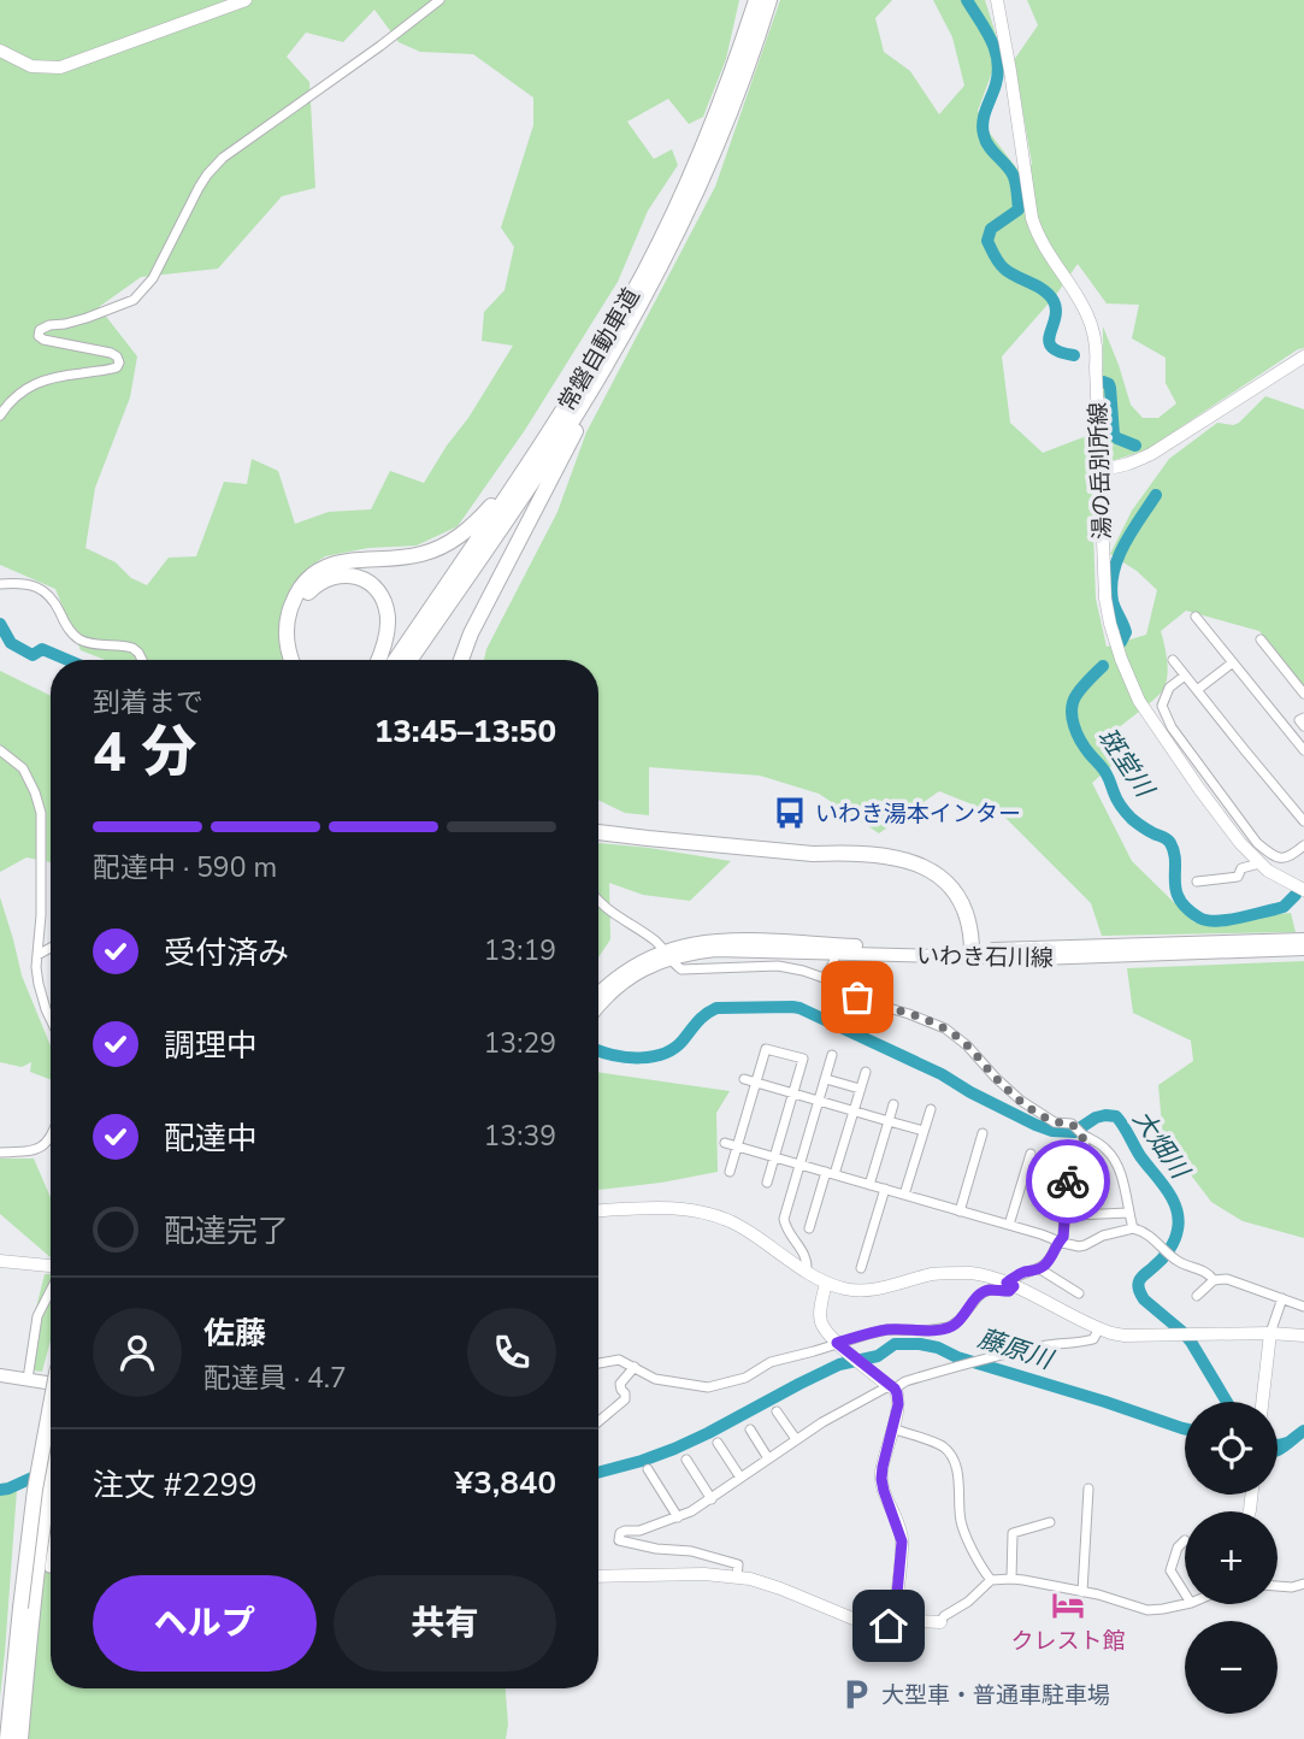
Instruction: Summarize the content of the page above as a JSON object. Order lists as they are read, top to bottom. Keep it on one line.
{"streets":{"highway":["常磐自動車道"],"main road":["いわき石川線"],"street":["湯の岳別所線"]},"water":["斑堂川","大畑川","藤原川"],"places":{"bus stop":["いわき湯本インター"],"hotel":["クレスト館"],"parking":["大型車・普通車駐車場"]},"page":{"heading":["4 分","到着まで","13:45–13:50"],"panel":["佐藤","配達員 · 4.7","注文 #2299","¥3,840"],"bar":"配達中 · 590 m","list":[["受付済み","13:19"],["調理中","13:29"],["配達中","13:39"],"配達完了"],"map_buttons":["+","−"],"buttons":["ヘルプ","共有"]}}
